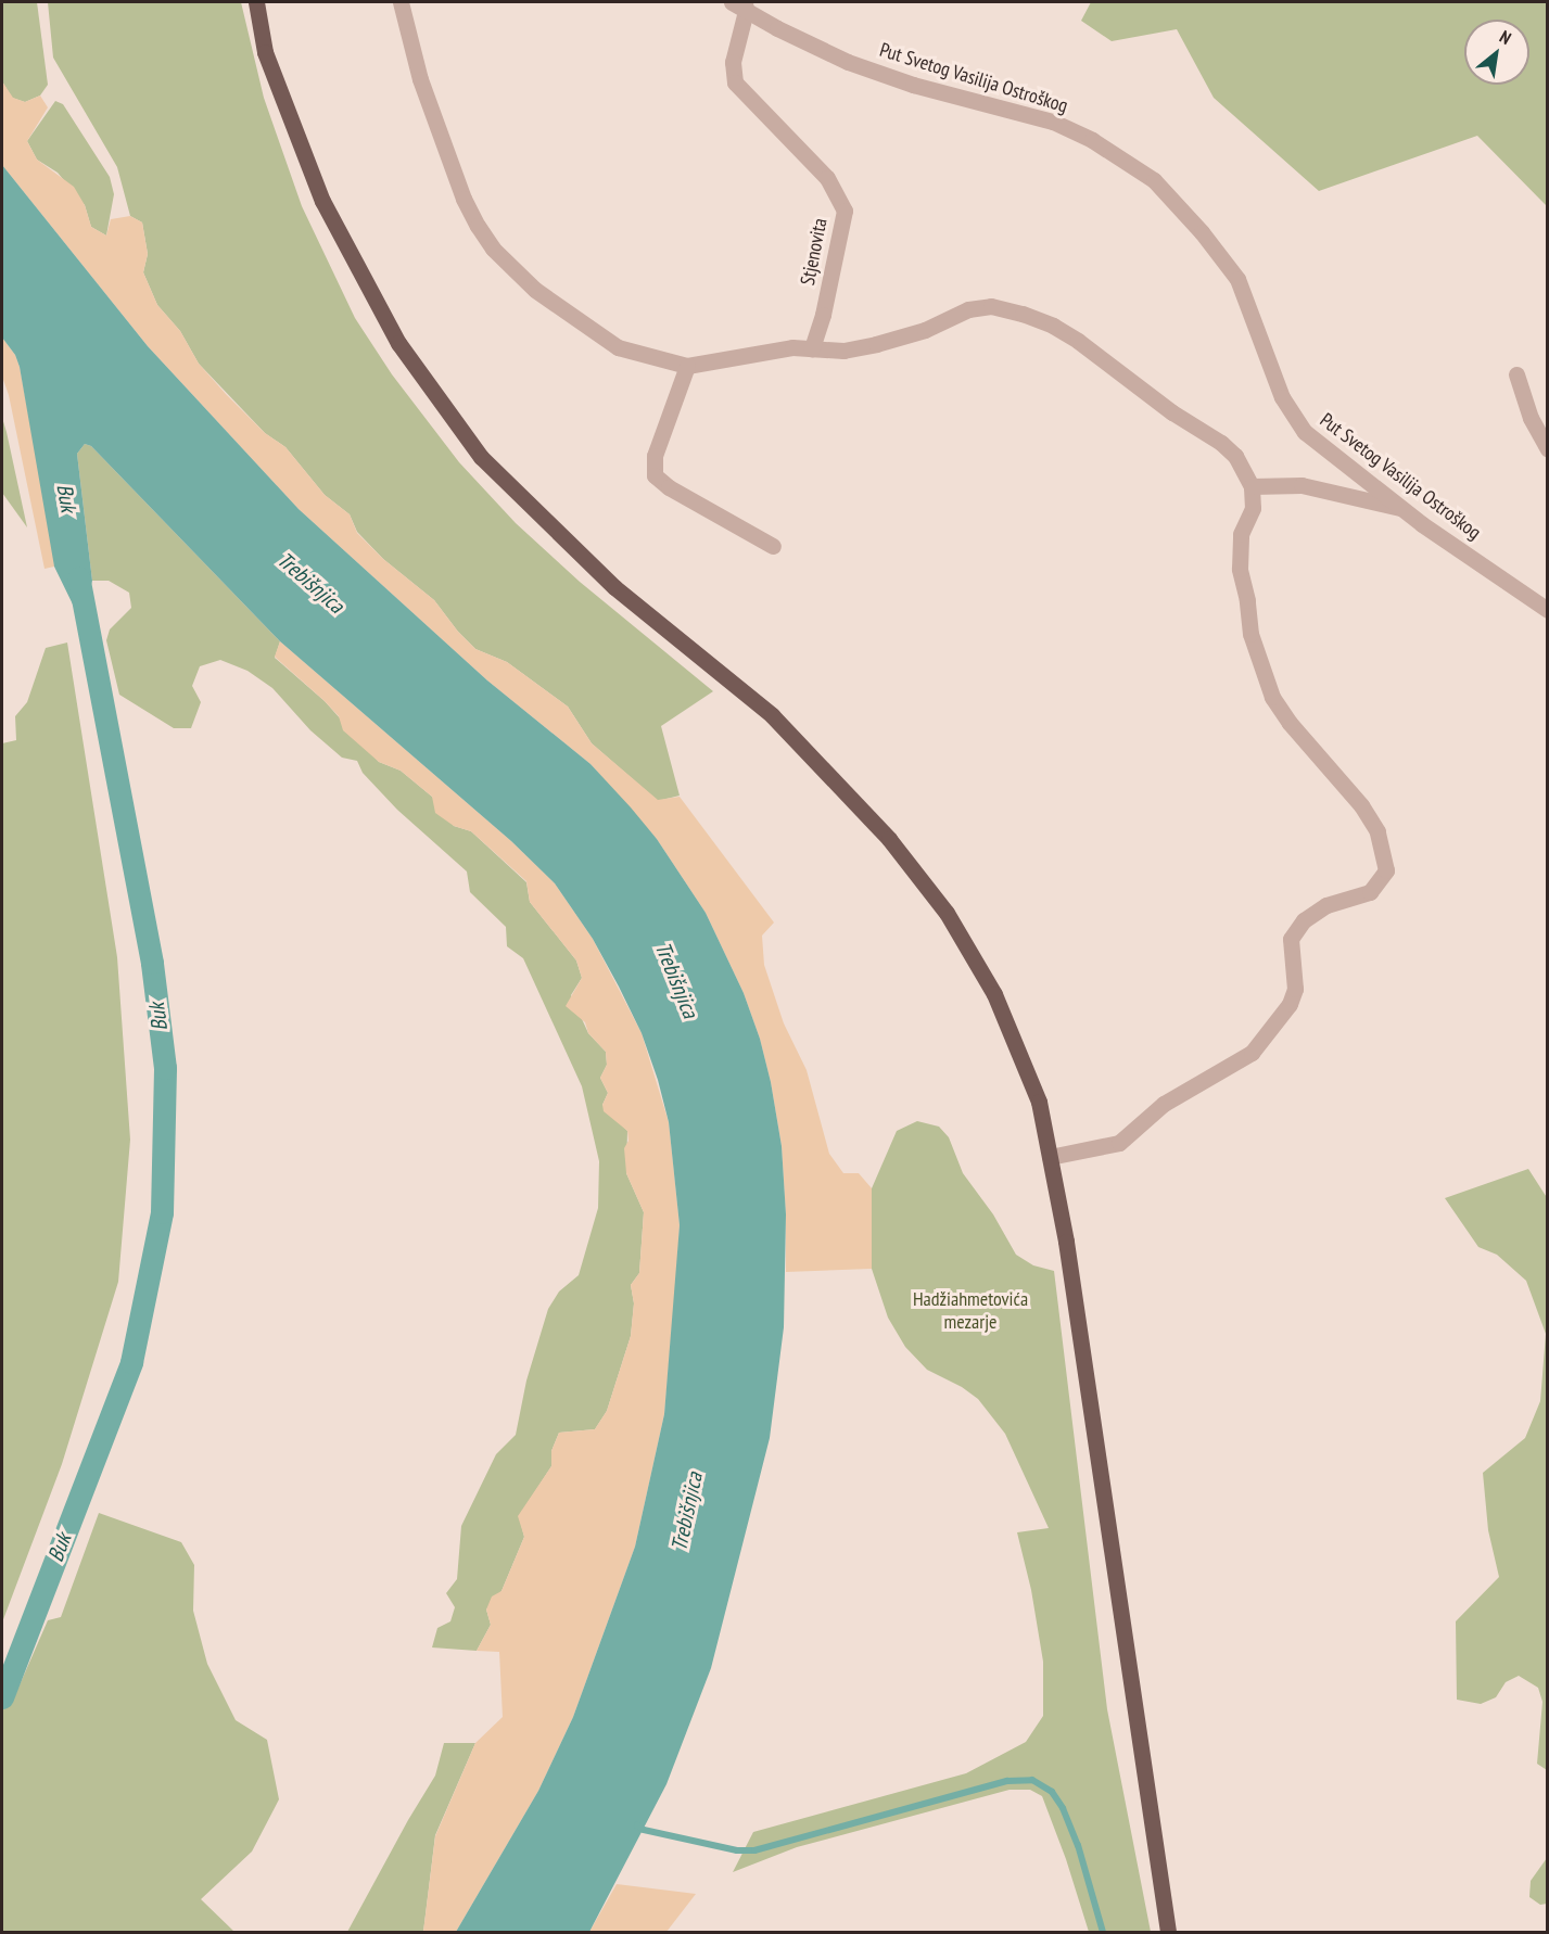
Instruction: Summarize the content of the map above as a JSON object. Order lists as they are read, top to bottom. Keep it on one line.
{"streets":{"street":["Put Svetog Vasilija Ostroškog","Stjenovita"]},"crossings":[["Put Svetog Vasilija Ostroškog","Stjenovita"]],"water":["Buk","Trebišnjica"],"parks":["Hadžiahmetovića mezarje"],"north":"top right"}
